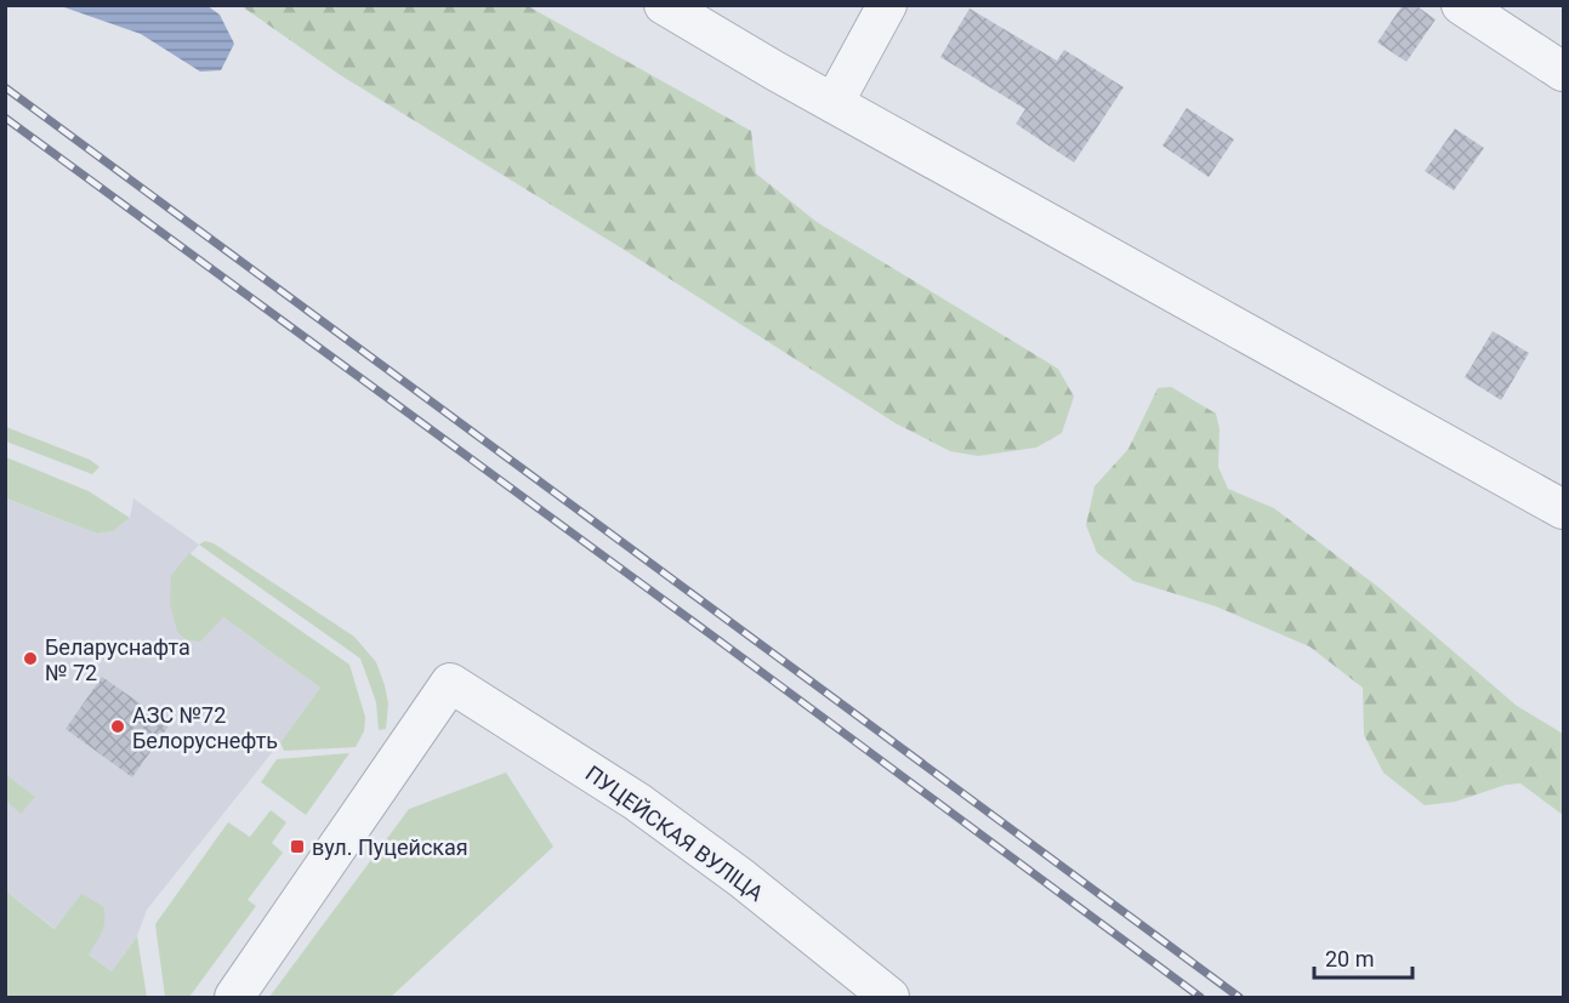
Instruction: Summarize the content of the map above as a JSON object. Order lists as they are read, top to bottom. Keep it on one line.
{"streets":{"street":["ПУЦЕЙСКАЯ ВУЛІЦА"]},"places":{"other":["Беларуснафта № 72","АЗС №72 Белоруснефть"],"transit":["вул. Пуцейская"]},"scale_bar":"20 m"}
